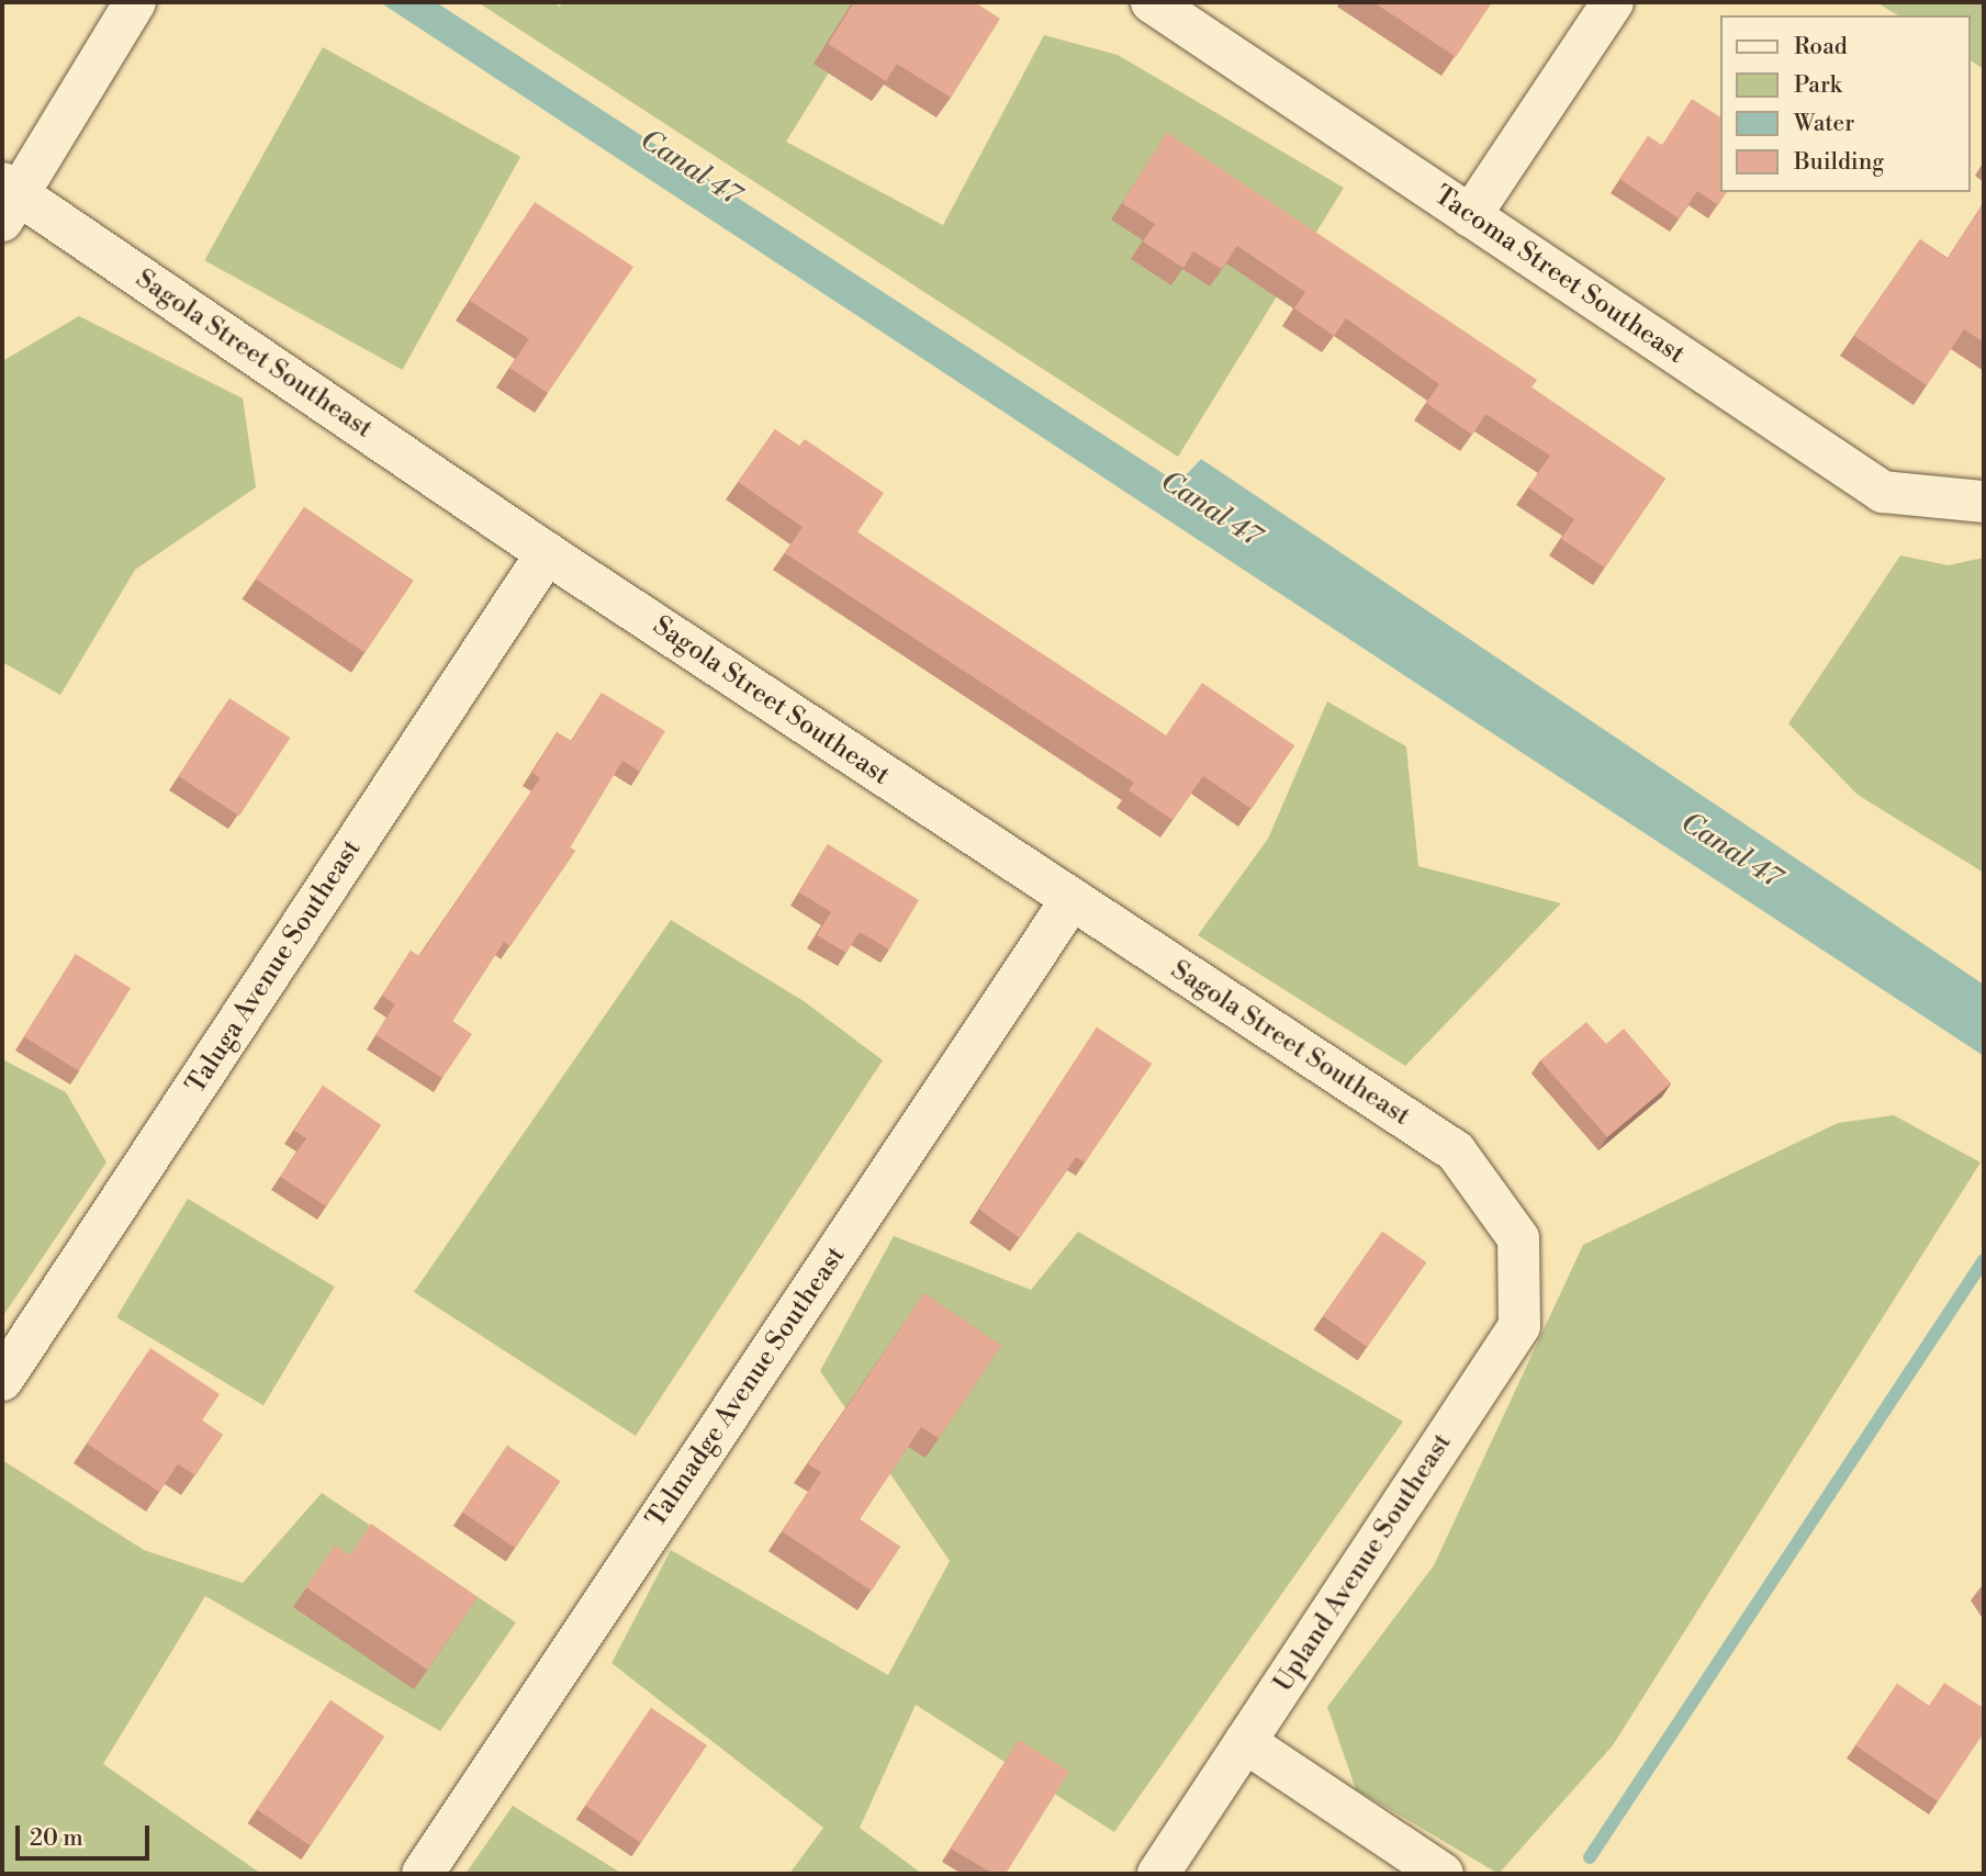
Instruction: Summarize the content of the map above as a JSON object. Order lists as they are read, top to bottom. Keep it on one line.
{"streets":{"street":["Tacoma Street Southeast","Sagola Street Southeast","Taluga Avenue Southeast","Talmadge Avenue Southeast","Upland Avenue Southeast"]},"crossings":[["Sagola Street Southeast","Taluga Avenue Southeast"],["Sagola Street Southeast","Talmadge Avenue Southeast"],["Sagola Street Southeast","Upland Avenue Southeast"]],"water":["Canal 47"],"legend":["Road","Park","Water","Building"],"scale_bar":"20 m"}
